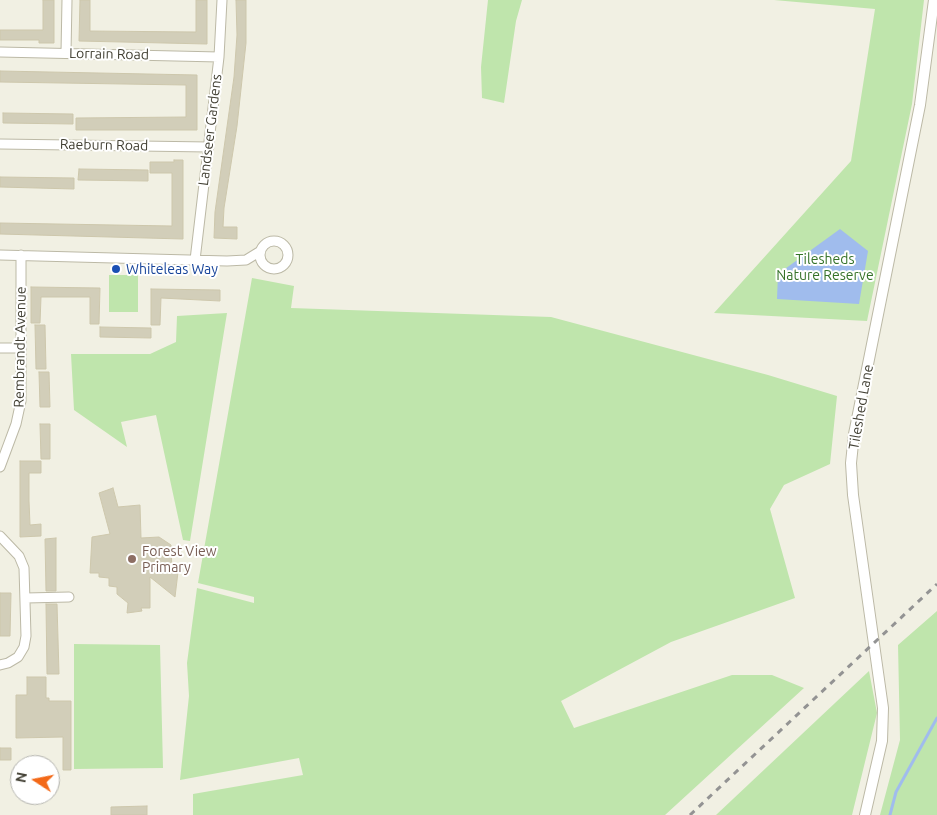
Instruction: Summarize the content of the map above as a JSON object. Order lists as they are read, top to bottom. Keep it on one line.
{"streets":{"street":["Lorrain Road","Landseer Gardens","Raeburn Road","Rembrandt Avenue","Tileshed Lane"]},"crossings":[["Lorrain Road","Landseer Gardens"],["Landseer Gardens","Raeburn Road"]],"parks":["Tilesheds Nature Reserve"],"places":["Whiteleas Way","Forest View Primary"],"north":"left"}
